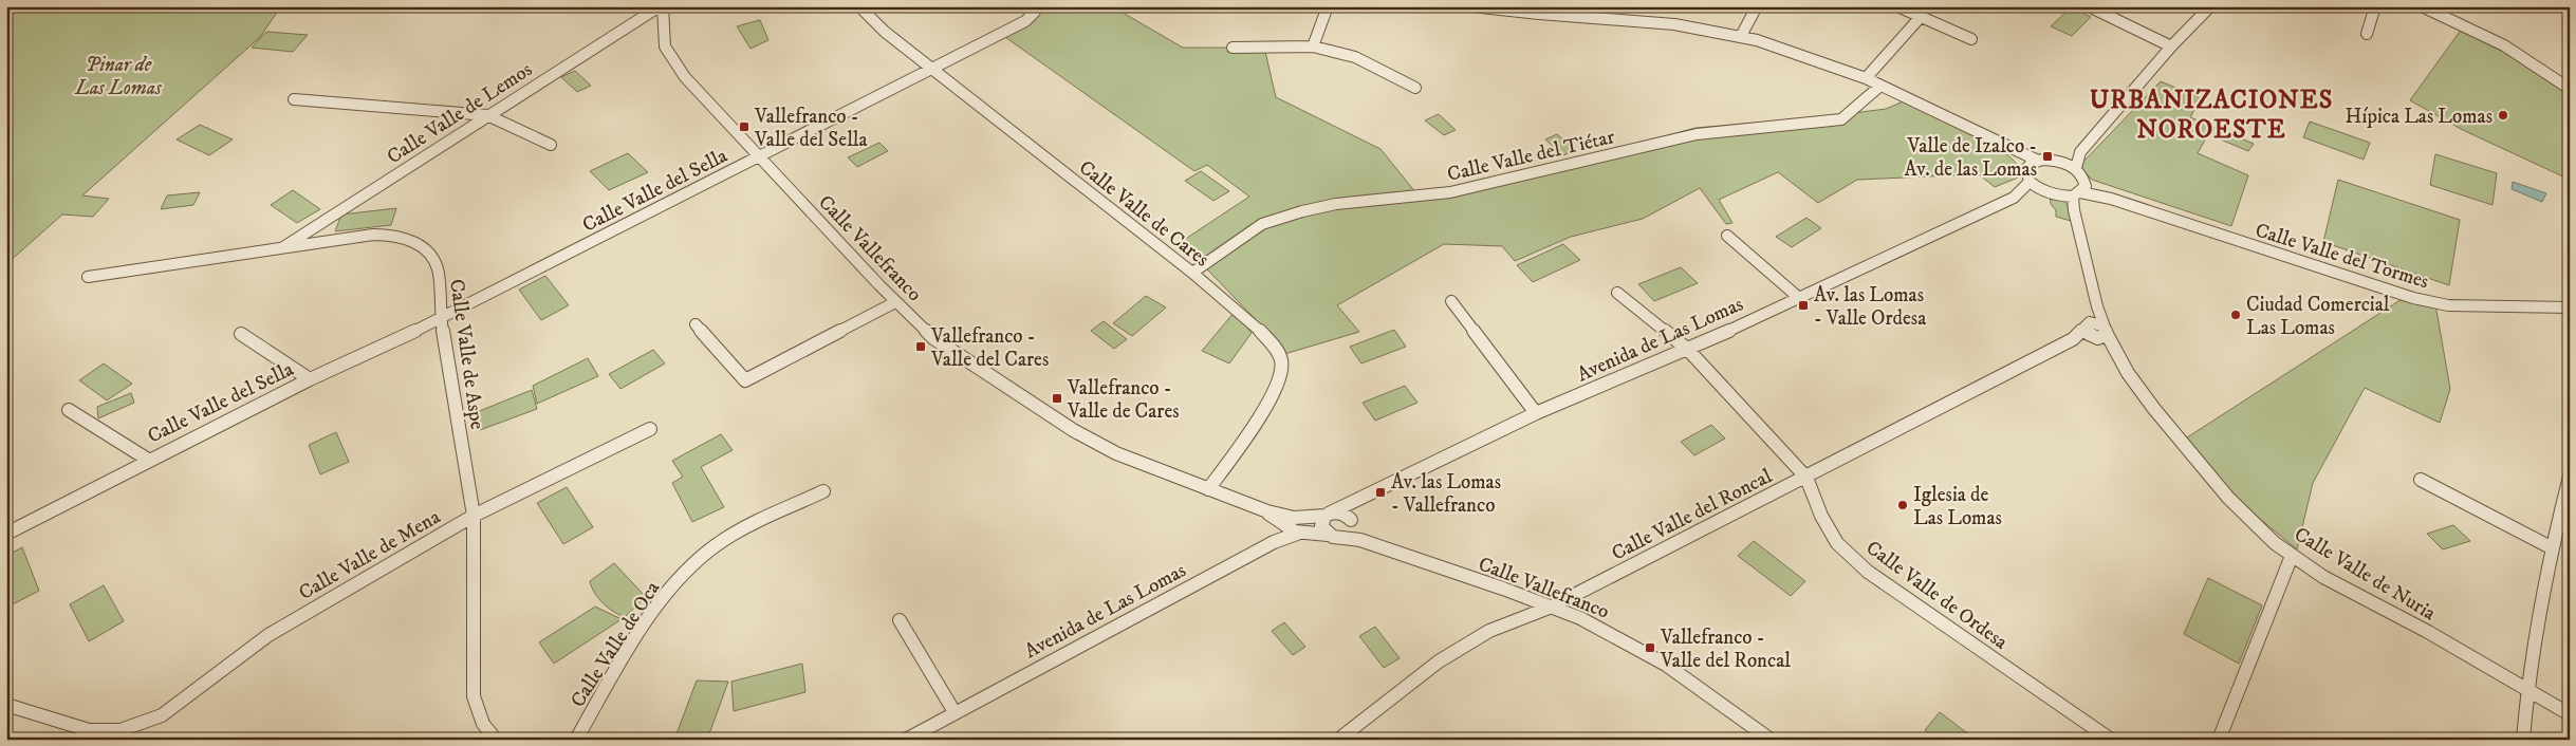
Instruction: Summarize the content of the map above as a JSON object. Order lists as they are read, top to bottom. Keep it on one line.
{"streets":{"street":["Calle Valle de Lemos","Calle Valle del Tiétar","Calle Valle del Sella","Calle Valle de Cares","Calle Vallefranco","Calle Valle del Tormes","Avenida de Las Lomas","Calle Valle de Aspe","Calle Valle del Roncal","Calle Valle de Mena","Calle Valle de Nuria","Calle Valle de Ordesa","Calle Valle de Oca"]},"crossings":[["Calle Valle de Lemos","Calle Vallefranco"],["Calle Valle de Lemos","Calle Valle de Aspe"],["Calle Valle del Tiétar","Calle Valle de Cares"],["Calle Valle del Sella","Calle Valle de Cares"],["Calle Valle del Sella","Calle Vallefranco"],["Calle Valle del Sella","Calle Valle de Aspe"],["Calle Valle de Cares","Calle Vallefranco"],["Calle Vallefranco","Avenida de Las Lomas"],["Calle Vallefranco","Calle Valle del Roncal"],["Calle Valle del Tormes","Avenida de Las Lomas"],["Calle Valle del Tormes","Calle Valle de Nuria"],["Avenida de Las Lomas","Calle Valle de Nuria"],["Avenida de Las Lomas","Calle Valle de Ordesa"],["Calle Valle de Aspe","Calle Valle de Mena"],["Calle Valle del Roncal","Calle Valle de Nuria"],["Calle Valle del Roncal","Calle Valle de Ordesa"]],"districts":["URBANIZACIONES NOROESTE"],"parks":["Pinar de Las Lomas"],"places":{"other":["Hípica Las Lomas","Ciudad Comercial Las Lomas","Iglesia de Las Lomas"],"transit":["Vallefranco - Valle del Sella","Valle de Izalco - Av. de las Lomas","Av. las Lomas - Valle Ordesa","Vallefranco - Valle del Cares","Vallefranco - Valle de Cares","Av. las Lomas - Vallefranco","Vallefranco - Valle del Roncal"]}}
